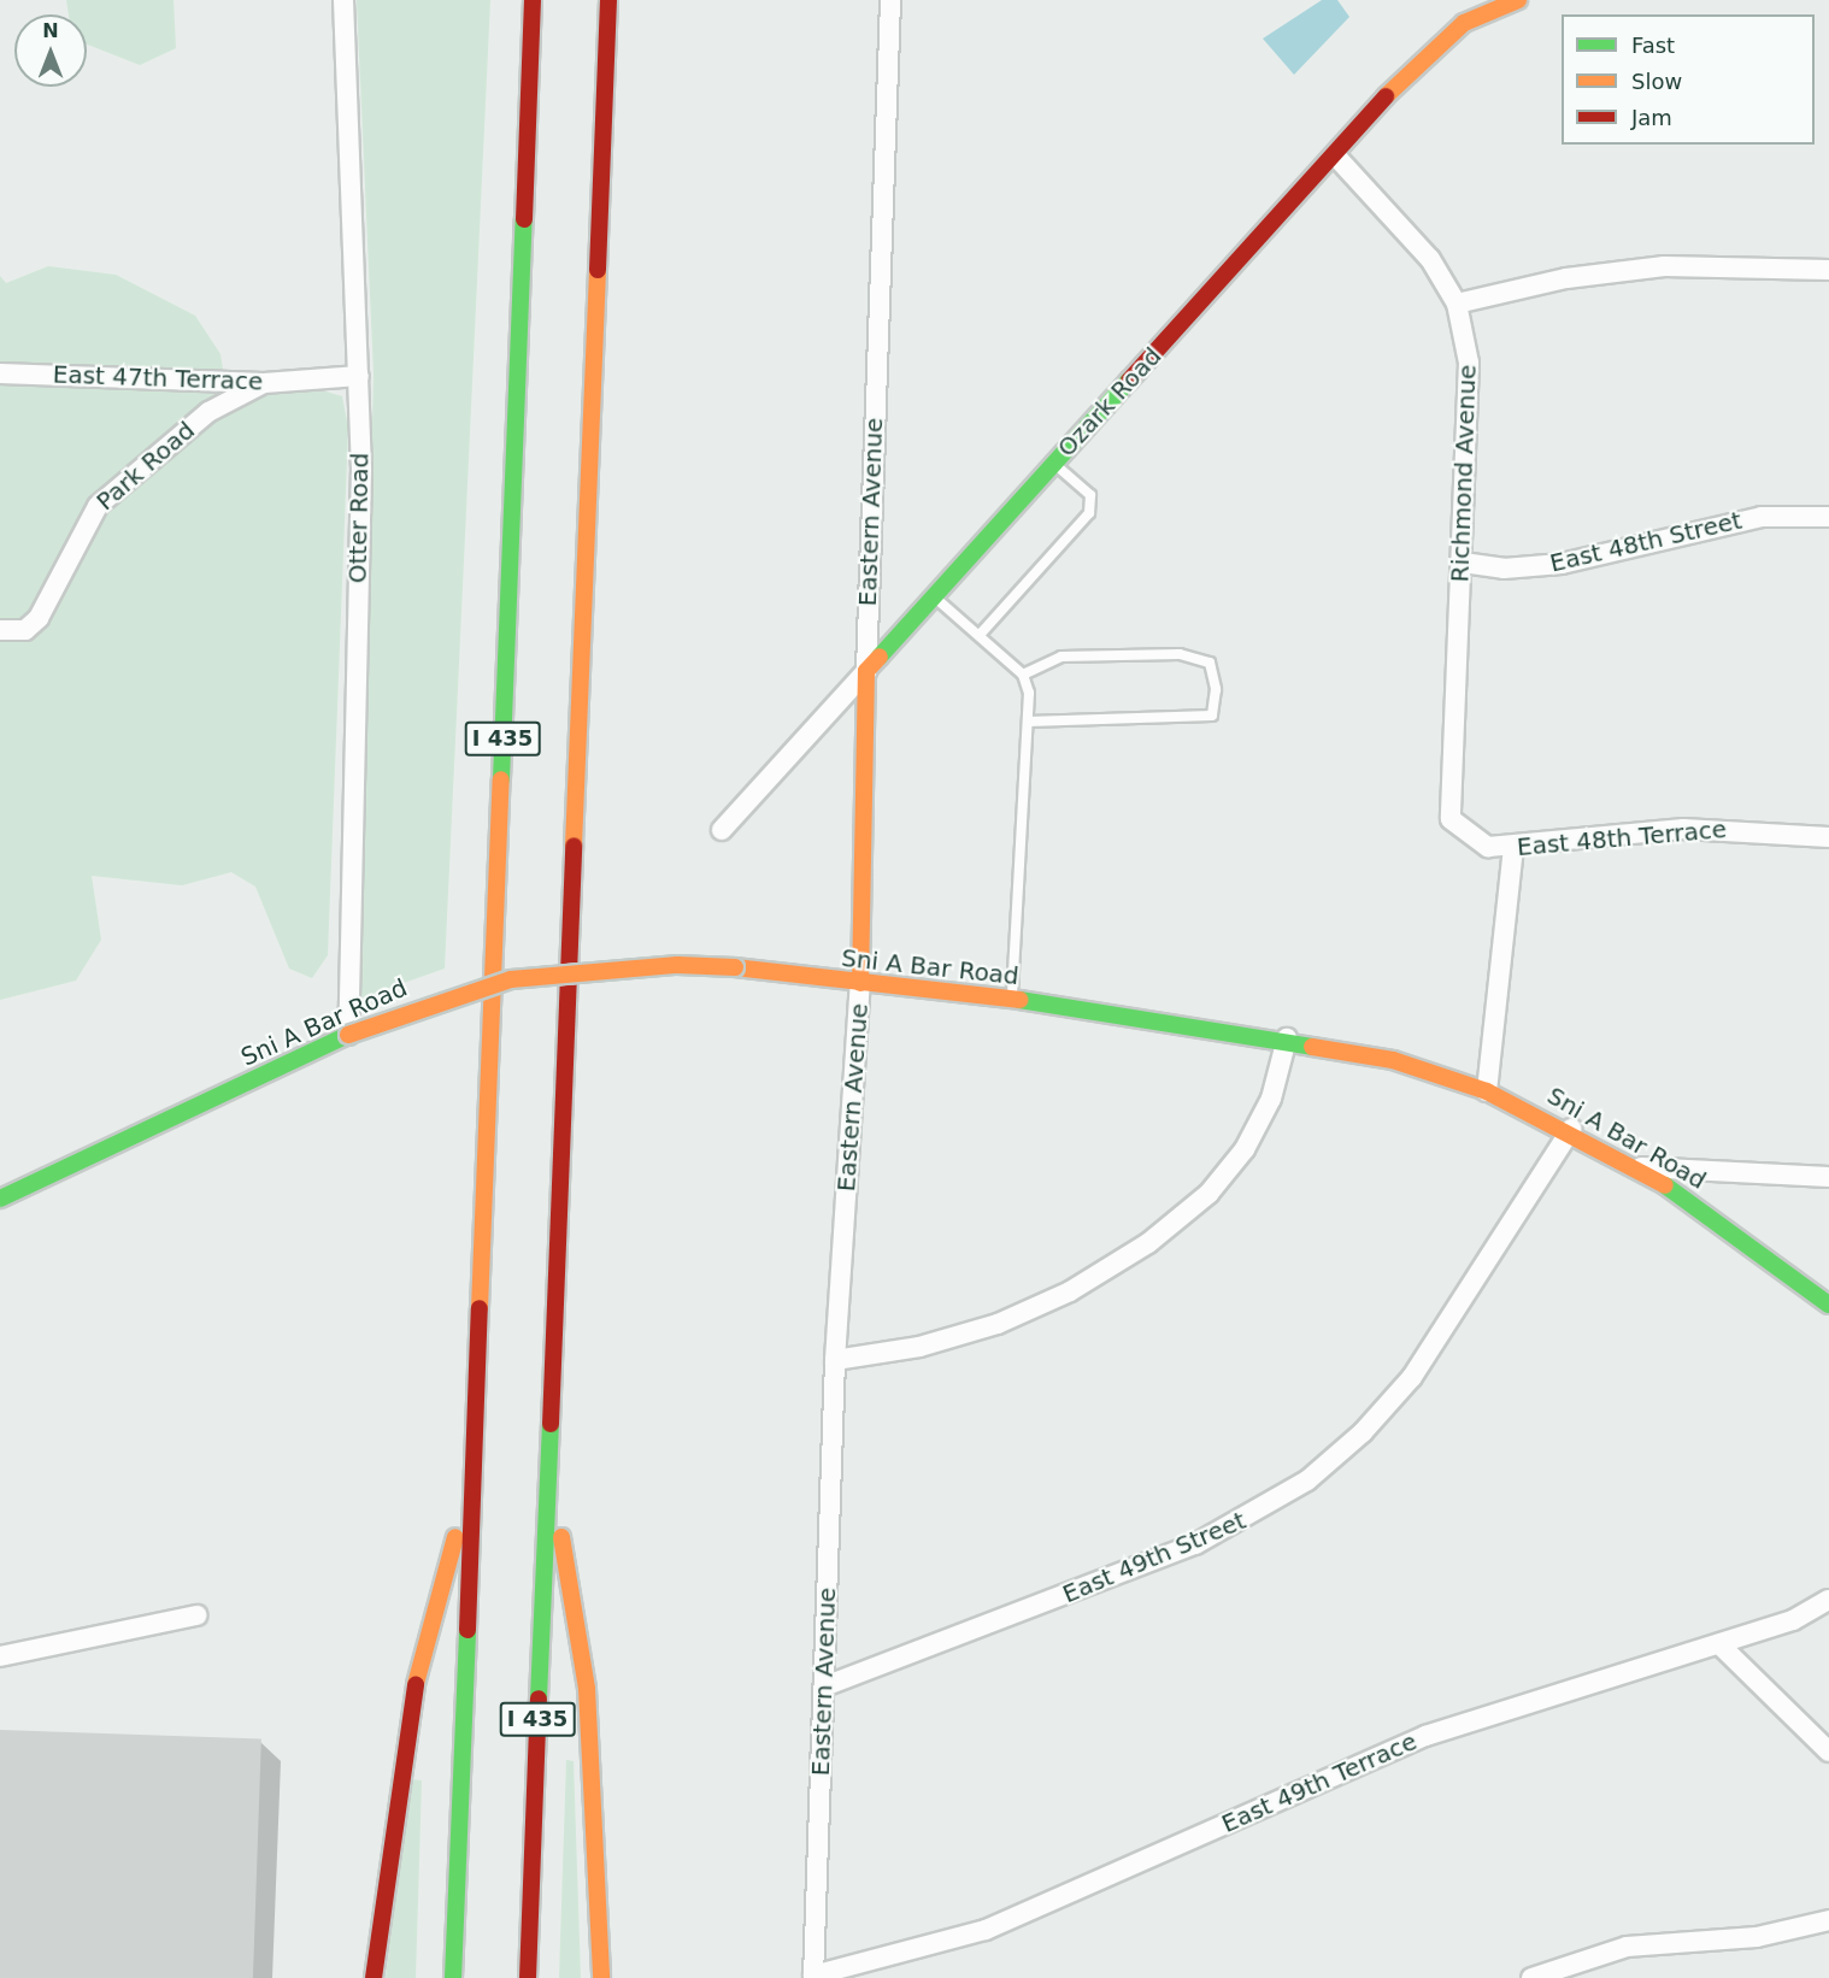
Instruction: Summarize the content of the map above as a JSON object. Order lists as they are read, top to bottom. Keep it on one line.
{"streets":{"main road":["Ozark Road","Eastern Avenue","I 435","Sni A Bar Road"],"street":["East 47th Terrace","Park Road","Richmond Avenue","Otter Road","East 48th Street","East 48th Terrace","East 49th Street","East 49th Terrace"]},"crossings":[["East 47th Terrace","Park Road"],["East 47th Terrace","Otter Road"],["Ozark Road","Richmond Avenue"],["Ozark Road","Eastern Avenue"],["Richmond Avenue","East 48th Street"],["Richmond Avenue","East 48th Terrace"],["Eastern Avenue","Sni A Bar Road"],["Eastern Avenue","East 49th Street"],["Eastern Avenue","East 49th Terrace"],["Otter Road","Sni A Bar Road"],["Sni A Bar Road","East 49th Street"]],"legend":["Fast","Slow","Jam"],"north":"top"}
